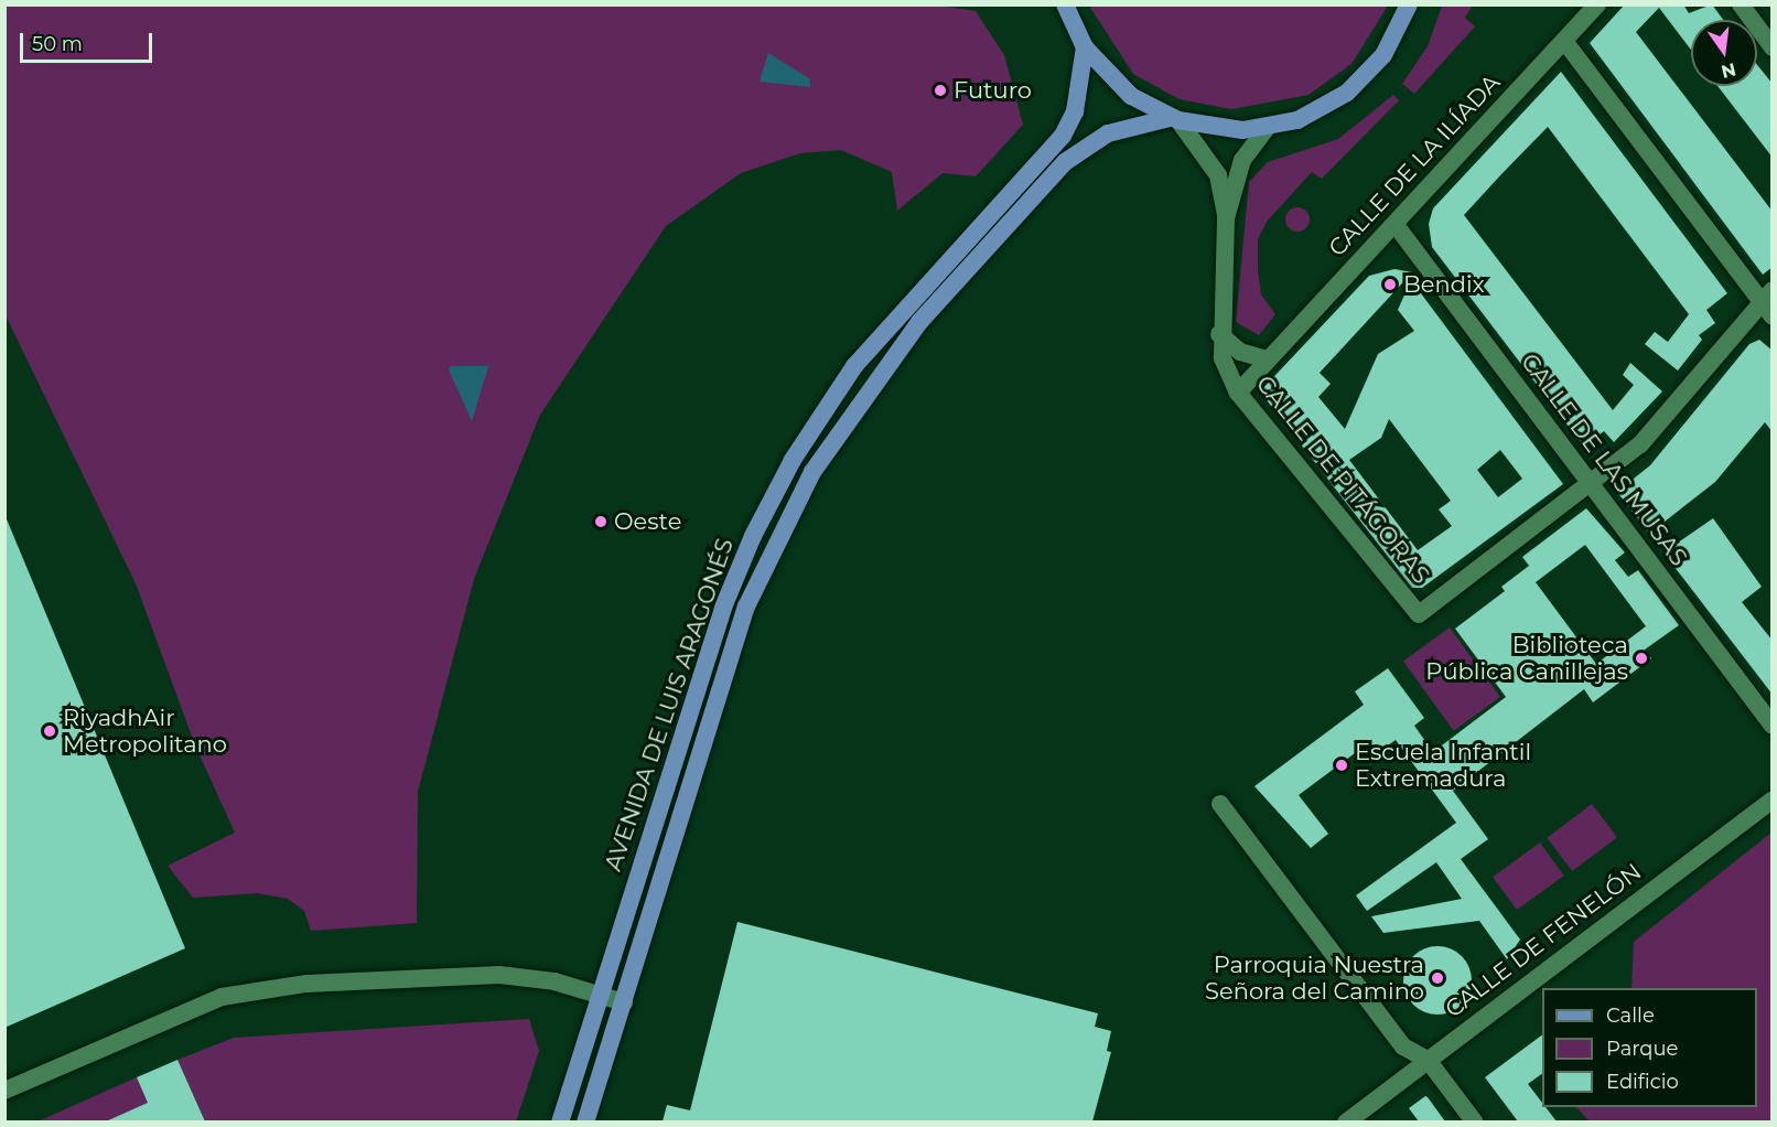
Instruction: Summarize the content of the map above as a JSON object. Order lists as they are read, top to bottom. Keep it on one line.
{"streets":{"main road":["AVENIDA DE LUIS ARAGONÉS"],"street":["CALLE DE LA ILÍADA","CALLE DE LAS MUSAS","CALLE DE PITÁGORAS","CALLE DE FENELÓN"]},"crossings":[["CALLE DE LA ILÍADA","CALLE DE LAS MUSAS"],["CALLE DE LA ILÍADA","CALLE DE PITÁGORAS"],["CALLE DE LAS MUSAS","CALLE DE PITÁGORAS"],["CALLE DE PITÁGORAS","AVENIDA DE LUIS ARAGONÉS"]],"places":["Futuro","Bendix","Oeste","Biblioteca Pública Canillejas","RiyadhAir Metropolitano","Escuela Infantil Extremadura","Parroquia Nuestra Señora del Camino"],"legend":["Calle","Parque","Edificio"],"scale_bar":"50 m","north":"bottom"}
